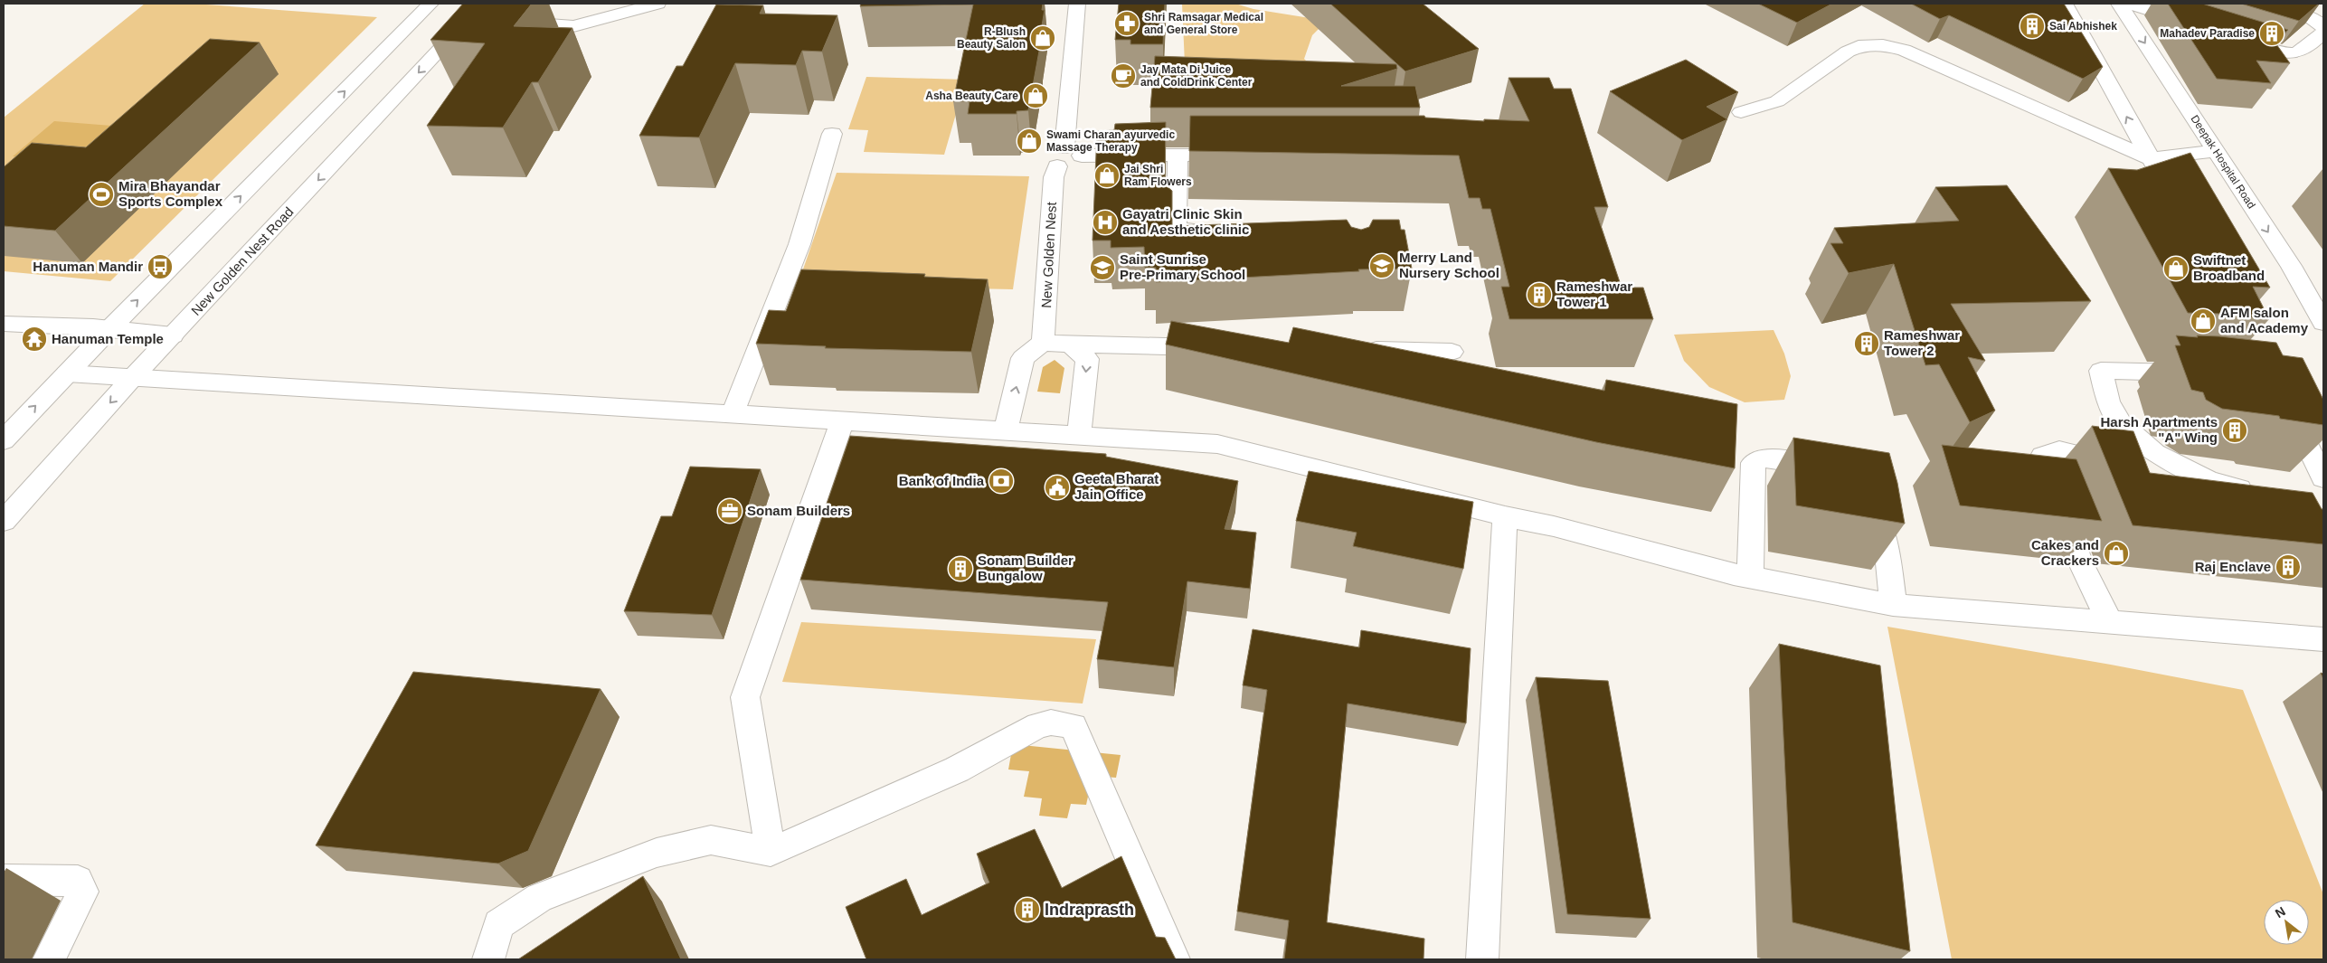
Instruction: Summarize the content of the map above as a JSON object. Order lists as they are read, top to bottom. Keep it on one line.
{"streets":{"street":["Deepak Hospital Road","New Golden Nest","New Golden Nest Road"]},"places":{"pharmacy":["Shri Ramsagar Medical and General Store"],"building":["Sai Abhishek","Mahadev Paradise","Rameshwar Tower 1","Rameshwar Tower 2","Harsh Apartments \"A\" Wing","Raj Enclave","Sonam Builder Bungalow","Indraprasth"],"shop":["R-Blush Beauty Salon","Asha Beauty Care","Swami Charan ayurvedic Massage Therapy","Jai Shri Ram Flowers","Swiftnet Broadband","AFM salon and Academy","Cakes and Crackers"],"cafe":["Jay Mata Di Juice and ColdDrink Center"],"sports":["Mira Bhayandar Sports Complex"],"hospital":["Gayatri Clinic Skin and Aesthetic clinic"],"school or university":["Merry Land Nursery School","Saint Sunrise Pre-Primary School"],"bus stop":["Hanuman Mandir"],"temple":["Hanuman Temple"],"bank":["Bank of India"],"public building":["Geeta Bharat Jain Office"],"office":["Sonam Builders"]},"north":"top left"}
